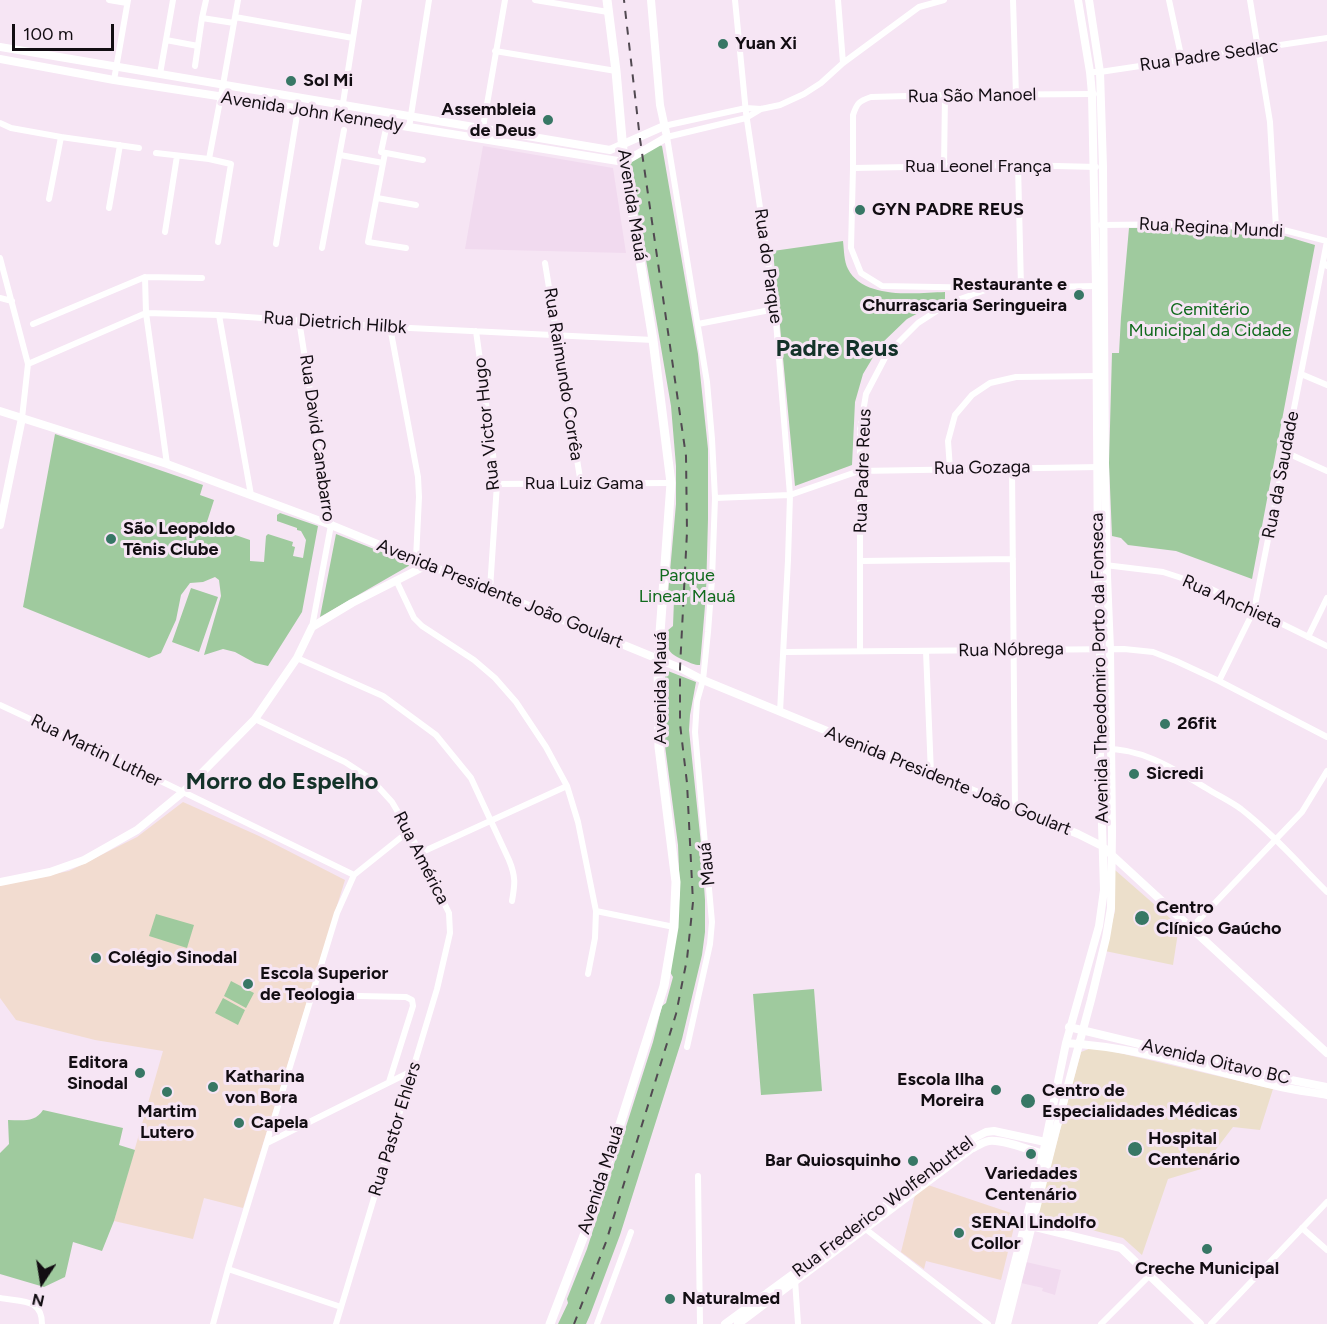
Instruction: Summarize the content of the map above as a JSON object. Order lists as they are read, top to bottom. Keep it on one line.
{"streets":{"main road":["Avenida John Kennedy","Avenida Mauá","Avenida Presidente João Goulart","Avenida Theodomiro Porto da Fonseca","Avenida Oitavo BC","Rua Frederico Wolfenbuttel"],"street":["Rua Padre Sedlac","Rua São Manoel","Rua Leonel França","Rua Regina Mundi","Rua do Parque","Rua Dietrich Hilbk","Rua Raimundo Corrêa","Rua Victor Hugo","Rua David Canabarro","Rua Gozaga","Rua Padre Reus","Rua da Saudade","Rua Luiz Gama","Rua Anchieta","Rua Nóbrega","Rua Martin Luther","Rua América","Mauá","Rua Pastor Ehlers"]},"crossings":[["Rua Padre Sedlac","Avenida Theodomiro Porto da Fonseca"],["Rua São Manoel","Rua Leonel França"],["Rua São Manoel","Avenida Theodomiro Porto da Fonseca"],["Avenida John Kennedy","Avenida Mauá"],["Rua Leonel França","Avenida Theodomiro Porto da Fonseca"],["Avenida Mauá","Rua Dietrich Hilbk"],["Avenida Mauá","Rua Luiz Gama"],["Avenida Mauá","Avenida Presidente João Goulart"],["Rua Regina Mundi","Rua da Saudade"],["Rua Regina Mundi","Avenida Theodomiro Porto da Fonseca"],["Rua do Parque","Rua Gozaga"],["Rua do Parque","Avenida Presidente João Goulart"],["Rua do Parque","Rua Nóbrega"],["Rua Dietrich Hilbk","Rua Raimundo Corrêa"],["Rua Dietrich Hilbk","Rua Victor Hugo"],["Rua Dietrich Hilbk","Rua David Canabarro"],["Rua Raimundo Corrêa","Rua Luiz Gama"],["Rua Victor Hugo","Rua Luiz Gama"],["Rua Victor Hugo","Avenida Presidente João Goulart"],["Rua David Canabarro","Avenida Presidente João Goulart"],["Rua Gozaga","Rua Padre Reus"],["Rua Gozaga","Avenida Theodomiro Porto da Fonseca"],["Rua Padre Reus","Rua Nóbrega"],["Rua Padre Reus","Avenida Theodomiro Porto da Fonseca"],["Rua da Saudade","Rua Anchieta"],["Rua da Saudade","Rua Nóbrega"],["Avenida Presidente João Goulart","Avenida Theodomiro Porto da Fonseca"],["Avenida Presidente João Goulart","Mauá"],["Rua Anchieta","Avenida Theodomiro Porto da Fonseca"],["Rua Nóbrega","Avenida Theodomiro Porto da Fonseca"],["Avenida Theodomiro Porto da Fonseca","Avenida Oitavo BC"],["Avenida Theodomiro Porto da Fonseca","Rua Frederico Wolfenbuttel"],["Rua América","Rua Pastor Ehlers"]],"districts":["Padre Reus","Morro do Espelho"],"parks":["Cemitério Municipal da Cidade","Parque Linear Mauá"],"places":["Yuan Xi","Sol Mi","Assembleia de Deus","GYN PADRE REUS","Restaurante e Churrascaria Seringueira","São Leopoldo Tênis Clube","26fit","Sicredi","Centro Clínico Gaúcho","Colégio Sinodal","Escola Superior de Teologia","Editora Sinodal","Katharina von Bora","Escola Ilha Moreira","Martim Lutero","Centro de Especialidades Médicas","Capela","Hospital Centenário","Variedades Centenário","Bar Quiosquinho","SENAI Lindolfo Collor","Creche Municipal","Naturalmed"],"scale_bar":"100 m","north":"bottom"}
